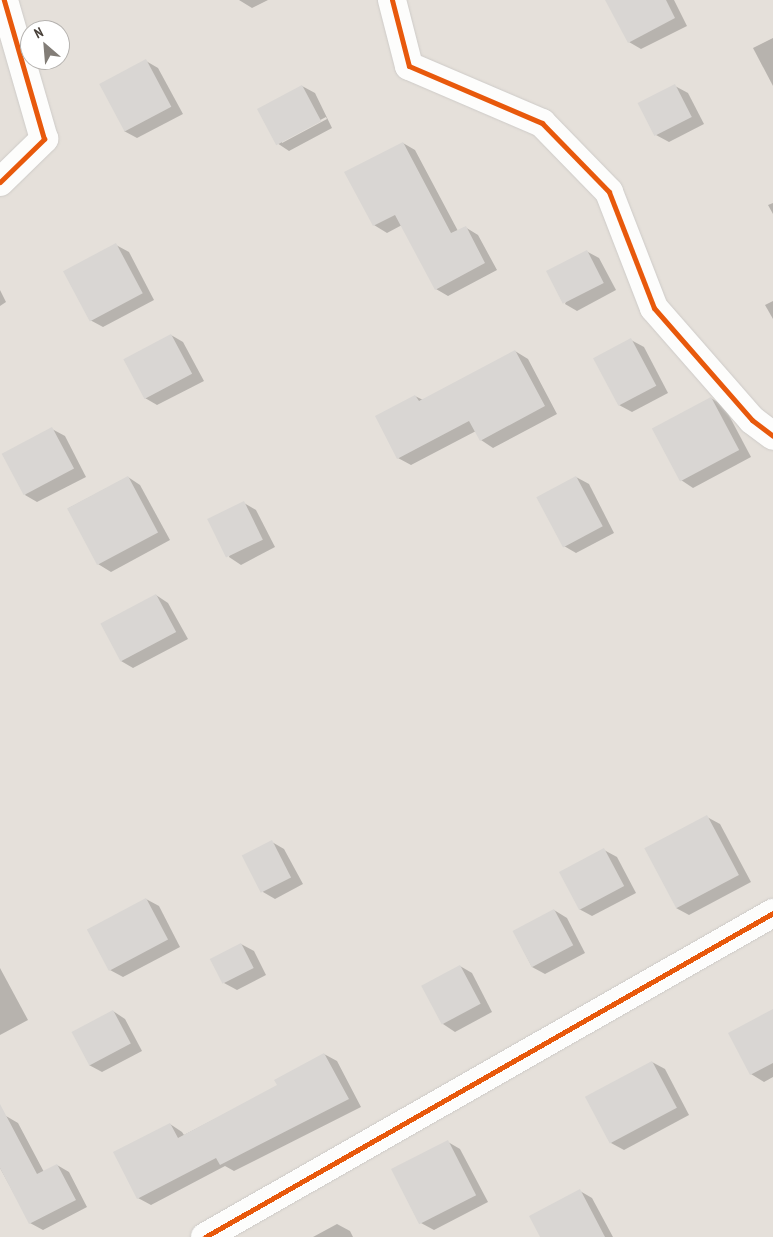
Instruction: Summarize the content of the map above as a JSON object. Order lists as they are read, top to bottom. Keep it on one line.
{"north":"top left"}
